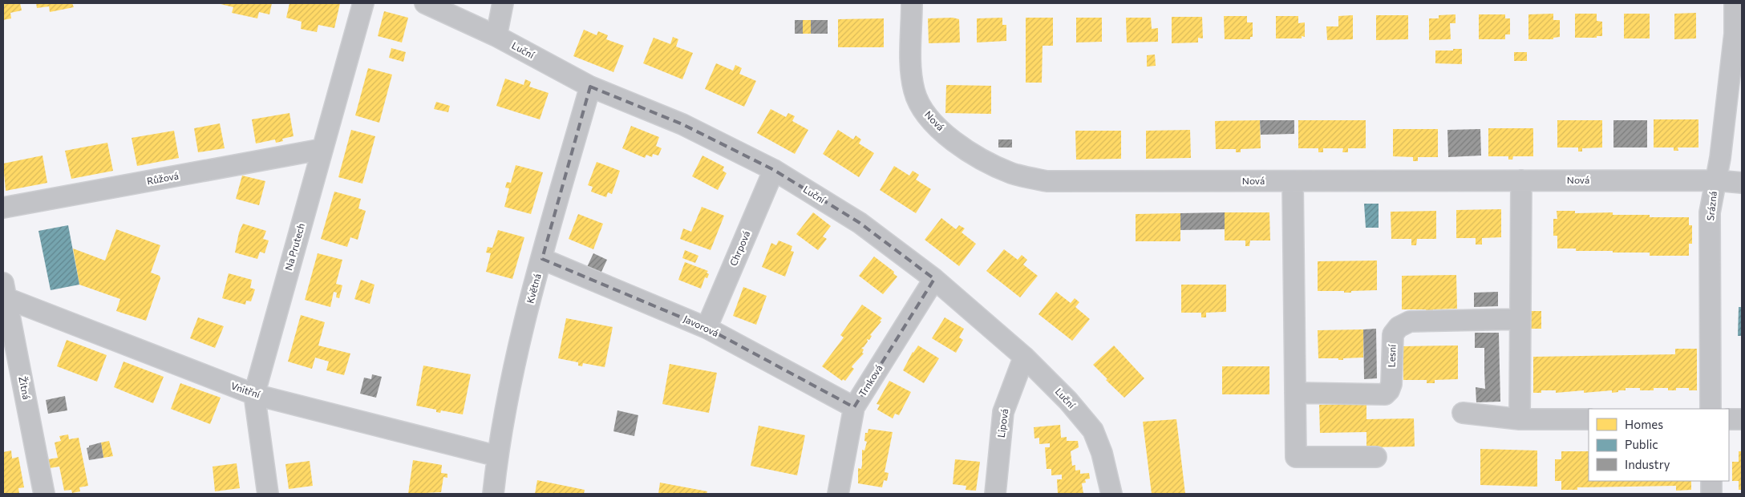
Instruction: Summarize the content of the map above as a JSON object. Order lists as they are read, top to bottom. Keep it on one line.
{"streets":{"street":["Luční","Nová","Růžová","Srázná","Na Prutech","Chrpová","Květná","Javorová","Lesní","Trnková","Žitná","Vnitřní","Lipová"]},"crossings":[["Luční","Chrpová"],["Luční","Květná"],["Luční","Trnková"],["Luční","Lipová"],["Nová","Srázná"],["Růžová","Na Prutech"],["Na Prutech","Vnitřní"],["Chrpová","Javorová"],["Květná","Javorová"],["Květná","Vnitřní"],["Javorová","Trnková"],["Žitná","Vnitřní"]],"legend":["Homes","Public","Industry"]}
